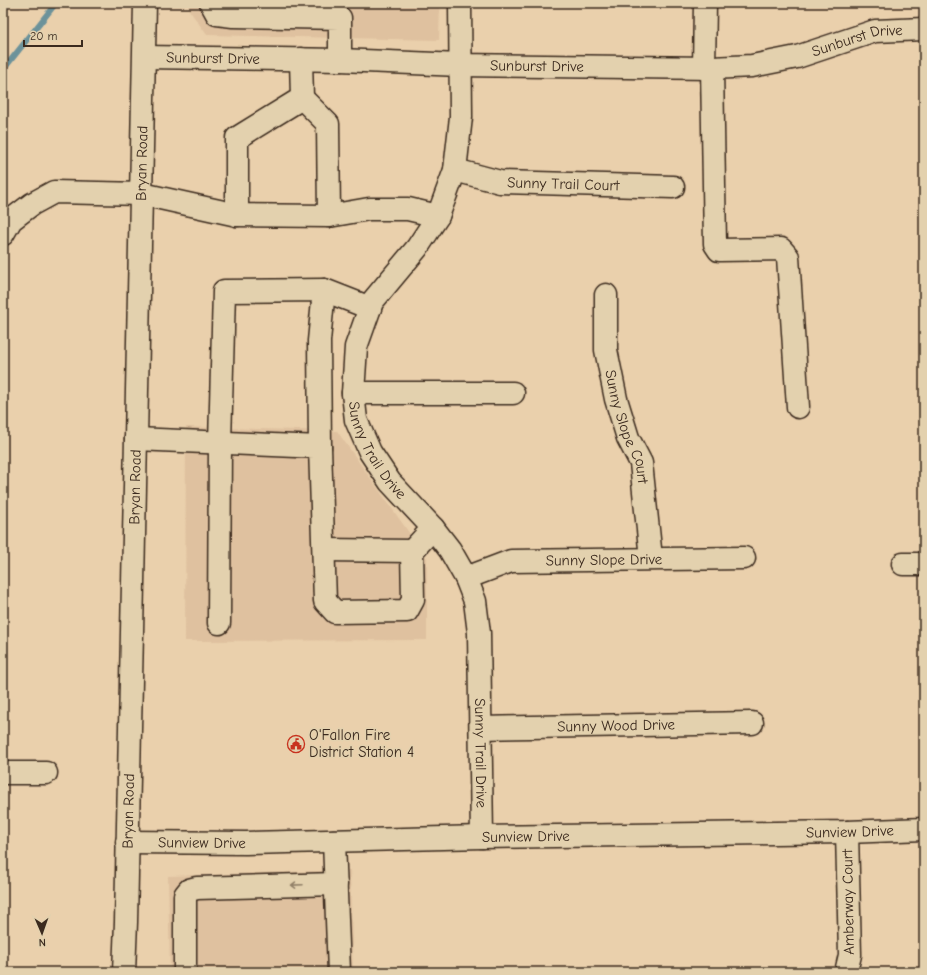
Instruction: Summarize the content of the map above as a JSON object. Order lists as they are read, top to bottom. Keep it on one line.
{"streets":{"street":["Sunburst Drive","Bryan Road","Sunny Trail Court","Sunny Slope Court","Sunny Trail Drive","Sunny Slope Drive","Sunny Wood Drive","Sunview Drive","Amberway Court"]},"crossings":[["Sunburst Drive","Bryan Road"],["Sunburst Drive","Sunny Trail Drive"],["Bryan Road","Sunview Drive"],["Sunny Trail Court","Sunny Trail Drive"],["Sunny Slope Court","Sunny Slope Drive"],["Sunny Trail Drive","Sunny Slope Drive"],["Sunny Trail Drive","Sunny Wood Drive"],["Sunny Trail Drive","Sunview Drive"],["Sunview Drive","Amberway Court"]],"places":{"public building":["O'Fallon Fire District Station 4"]},"scale_bar":"20 m","north":"bottom"}
